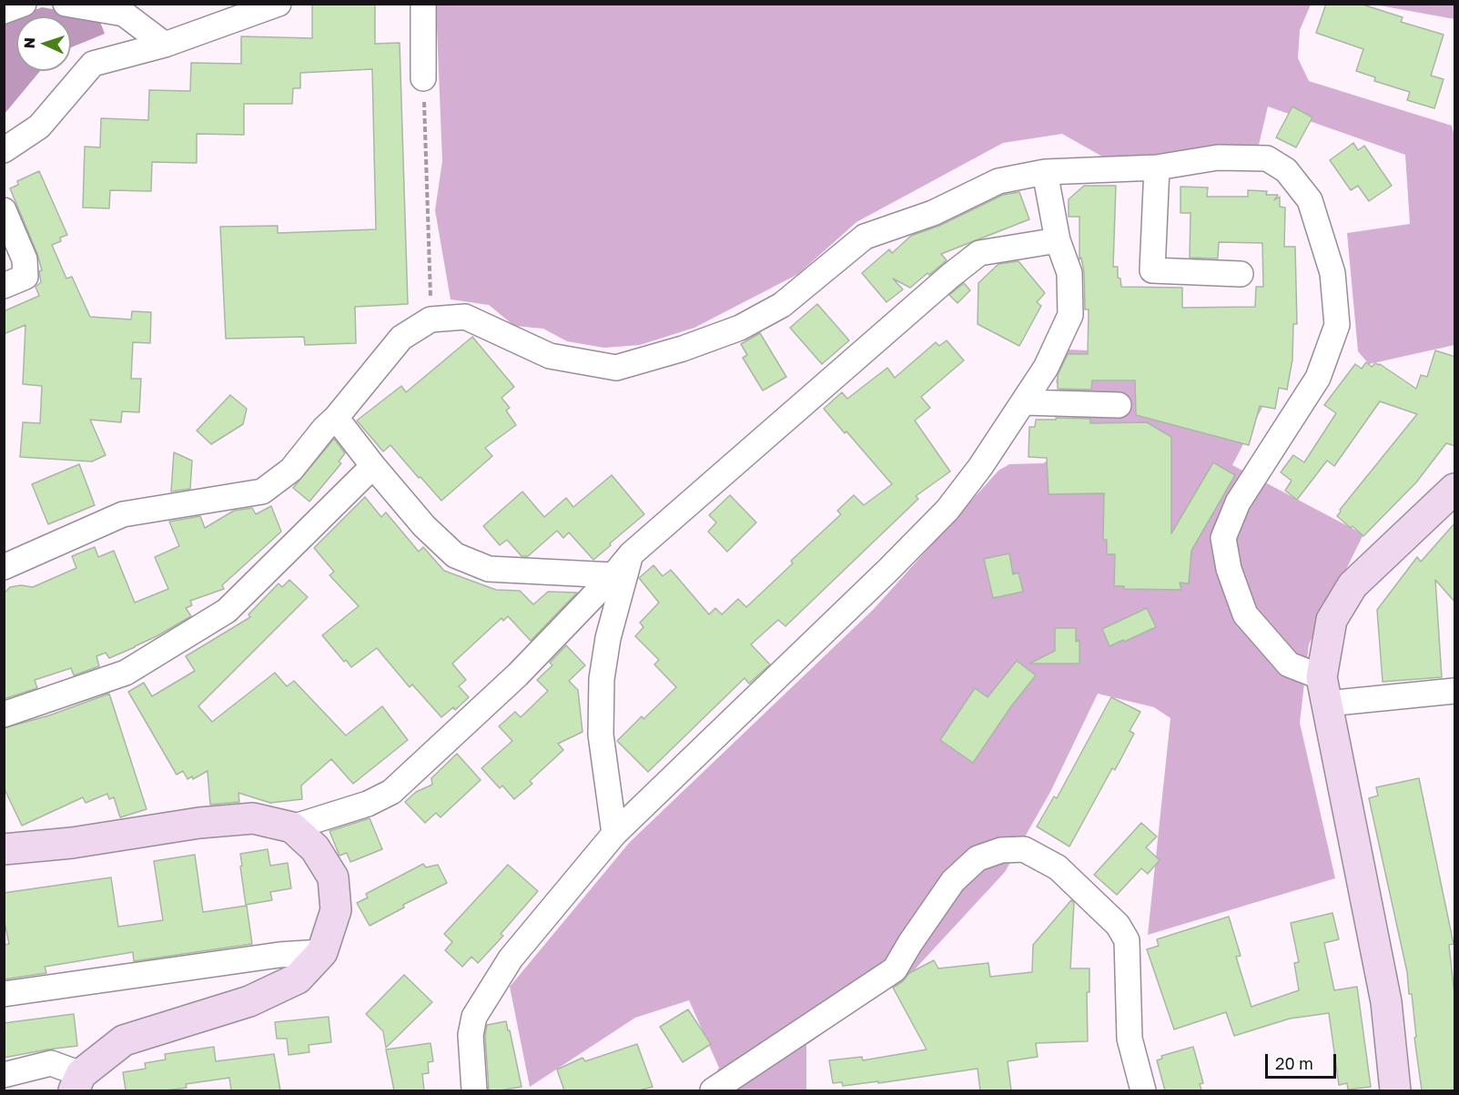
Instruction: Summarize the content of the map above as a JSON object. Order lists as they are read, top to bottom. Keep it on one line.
{"scale_bar":"20 m","north":"left"}
